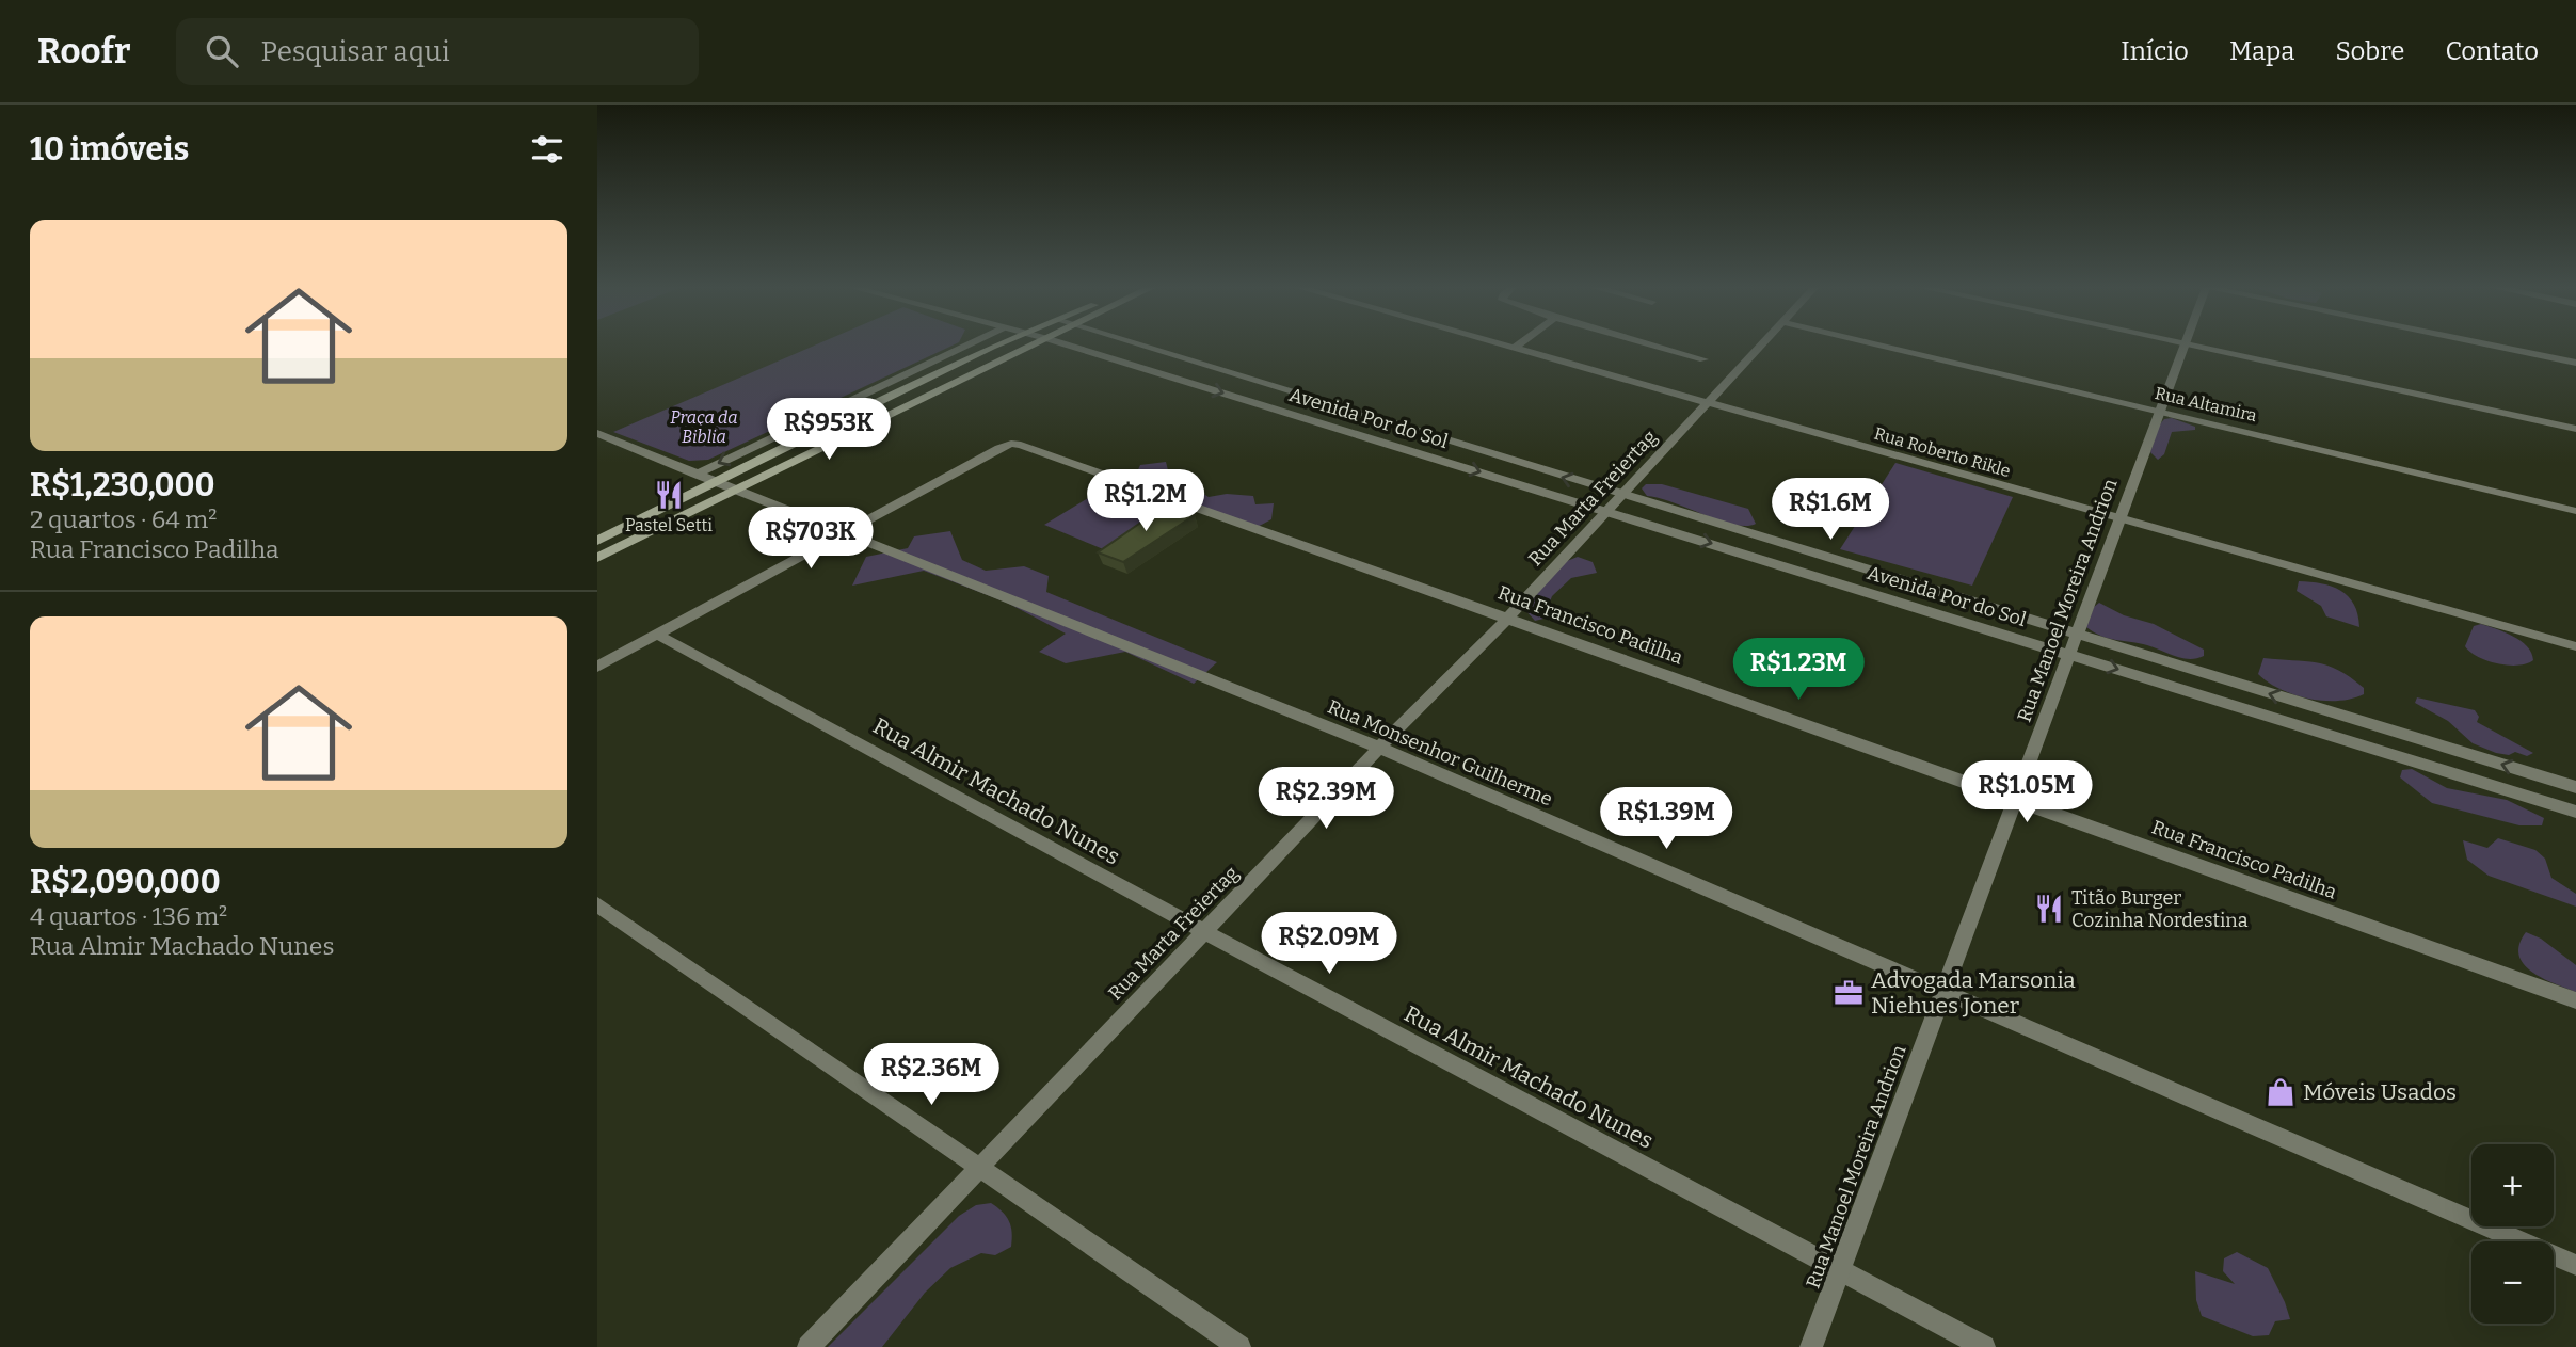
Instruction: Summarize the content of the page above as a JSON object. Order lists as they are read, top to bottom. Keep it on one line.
{"streets":{"street":["Rua Altamira","Avenida Por do Sol","Rua Roberto Rikle","Rua Marta Freiertag","Rua Manoel Moreira Andrion","Rua Francisco Padilha","Rua Monsenhor Guilherme","Rua Almir Machado Nunes"]},"crossings":[["Rua Altamira","Rua Manoel Moreira Andrion"],["Avenida Por do Sol","Rua Marta Freiertag"],["Avenida Por do Sol","Rua Manoel Moreira Andrion"],["Rua Roberto Rikle","Rua Marta Freiertag"],["Rua Roberto Rikle","Rua Manoel Moreira Andrion"],["Rua Marta Freiertag","Rua Francisco Padilha"],["Rua Marta Freiertag","Rua Monsenhor Guilherme"],["Rua Marta Freiertag","Rua Almir Machado Nunes"],["Rua Manoel Moreira Andrion","Rua Francisco Padilha"],["Rua Manoel Moreira Andrion","Rua Monsenhor Guilherme"],["Rua Manoel Moreira Andrion","Rua Almir Machado Nunes"],["Rua Francisco Padilha","Rua Monsenhor Guilherme"]],"parks":["Praça da Biblia"],"places":{"restaurant":["Pastel Setti","Titão Burger Cozinha Nordestina"],"office":["Advogada Marsonia Niehues Joner"],"shop":["Móveis Usados"]},"page":{"header":"Roofr","search":"Pesquisar aqui","nav":["Início","Mapa","Sobre","Contato"],"heading":"10 imóveis","list":[{"name":"R$1,230,000","note":"2 quartos · 64 m² · Rua Francisco Padilha"},{"name":"R$2,090,000","note":"4 quartos · 136 m² · Rua Almir Machado Nunes"}],"price":["R$953K","R$1.2M","R$1.6M","R$703K","R$1.23M","R$1.05M","R$2.39M","R$1.39M","R$2.09M","R$2.36M"],"map_buttons":["+","−"]}}
